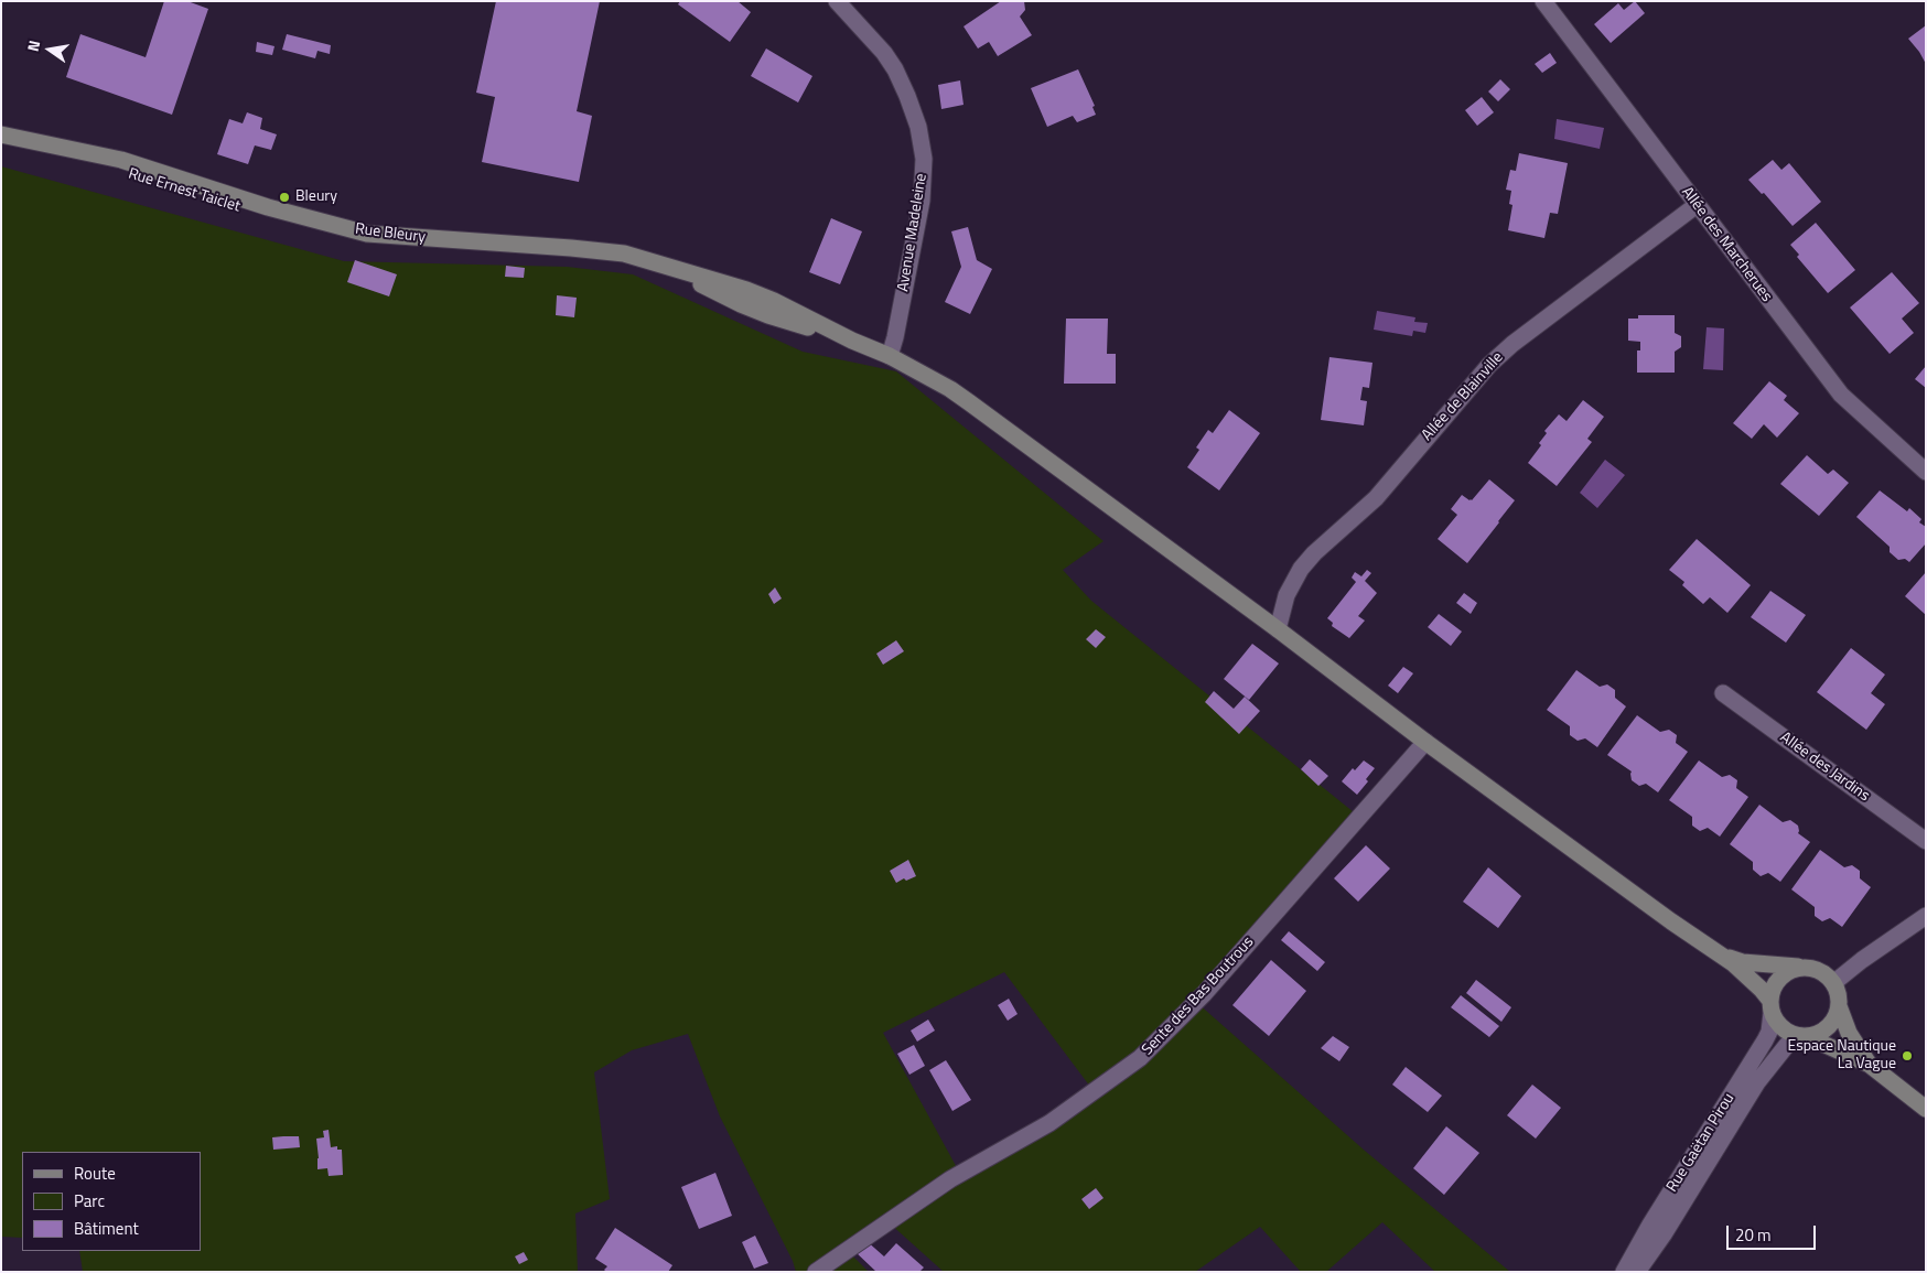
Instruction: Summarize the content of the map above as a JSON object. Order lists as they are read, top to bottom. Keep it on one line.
{"streets":{"street":["Rue Ernest Taiclet","Avenue Madeleine","Rue Bleury","Allée des Marcherues","Allée de Blainville","Allée des Jardins","Sente des Bas Boutrous","Rue Gaëtan Pirou"]},"crossings":[["Rue Ernest Taiclet","Rue Bleury"],["Avenue Madeleine","Rue Bleury"],["Allée des Marcherues","Allée de Blainville"]],"places":["Bleury","Espace Nautique La Vague"],"legend":["Route","Parc","Bâtiment"],"scale_bar":"20 m","north":"left"}
